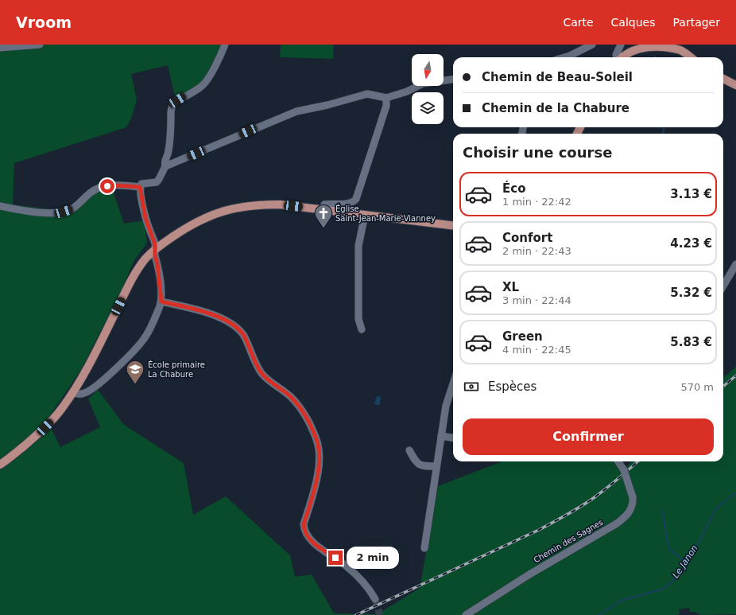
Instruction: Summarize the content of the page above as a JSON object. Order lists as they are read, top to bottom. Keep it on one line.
{"streets":{"street":["Chemin des Sagnes"]},"water":["Le Janon"],"places":{"church":["Église Saint-Jean-Marie-Vianney"],"school or university":["École primaire La Chabure"]},"north":"bottom","page":{"header":"Vroom","nav":["Carte","Calques","Partager"],"banner":["Chemin de Beau-Soleil","Chemin de la Chabure"],"heading":"Choisir une course","list":[{"name":"Éco","note":"1 min · 22:42","value":"3.13 €"},{"name":"Confort","note":"2 min · 22:43","value":"4.23 €"},{"name":"XL","note":"3 min · 22:44","value":"5.32 €"},{"name":"Green","note":"4 min · 22:45","value":"5.83 €"}],"pay":["Espèces","570 m"],"buttons":"Confirmer","bubble":"2 min"}}
